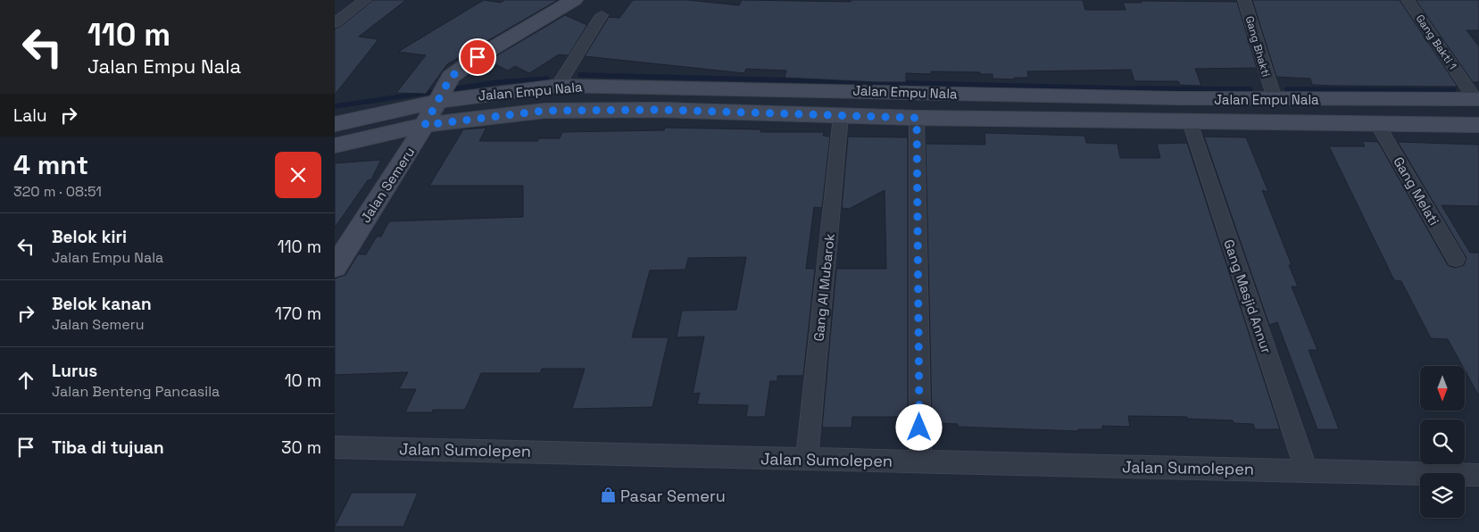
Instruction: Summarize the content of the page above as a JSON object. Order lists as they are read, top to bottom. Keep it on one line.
{"streets":{"main road":["Jalan Empu Nala","Jalan Semeru"],"street":["Gang Bakti 1","Gang Bhakti","Gang Melati","Gang Al Mubarok","Gang Masjid Annur","Jalan Sumolepen"]},"crossings":[["Gang Bakti 1","Jalan Empu Nala"],["Gang Bhakti","Jalan Empu Nala"],["Jalan Empu Nala","Jalan Semeru"],["Jalan Empu Nala","Gang Melati"],["Jalan Empu Nala","Gang Al Mubarok"],["Jalan Empu Nala","Gang Masjid Annur"],["Gang Al Mubarok","Jalan Sumolepen"],["Gang Masjid Annur","Jalan Sumolepen"]],"places":{"shop":["Pasar Semeru"]},"north":"bottom","page":{"turn":["110 m","Jalan Empu Nala"],"then":"Lalu","heading":["4 mnt","320 m · 08:51"],"list":[{"name":"Belok kiri","note":"Jalan Empu Nala","value":"110 m"},{"name":"Belok kanan","note":"Jalan Semeru","value":"170 m"},{"name":"Lurus","note":"Jalan Benteng Pancasila","value":"10 m"},{"name":"Tiba di tujuan","value":"30 m"}]}}
